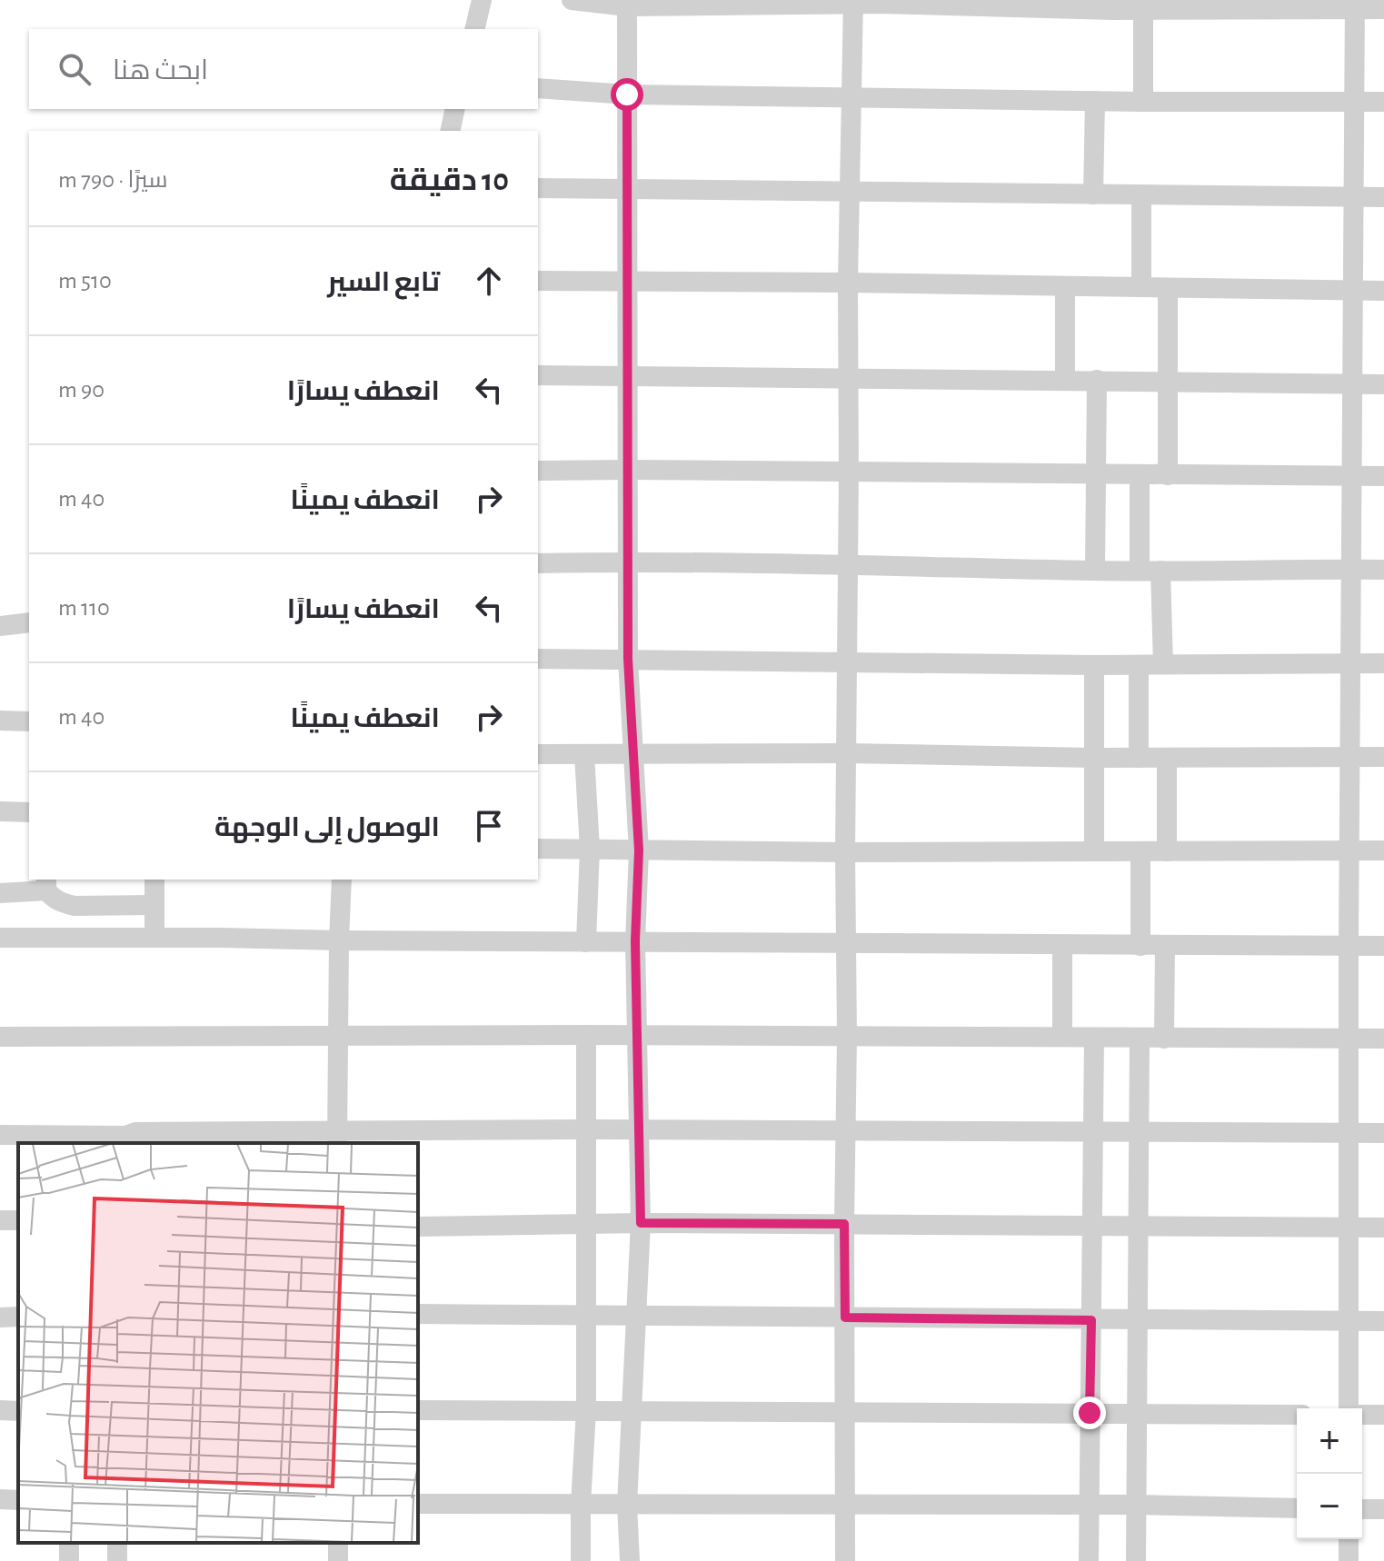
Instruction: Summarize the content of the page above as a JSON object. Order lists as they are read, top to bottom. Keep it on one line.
{"page":{"search":"ابحث هنا","heading":["10 دقيقة","سيرًا · 790 m"],"list":[["تابع السير","510 m"],["انعطف يسارًا","90 m"],["انعطف يمينًا","40 m"],["انعطف يسارًا","110 m"],["انعطف يمينًا","40 m"],"الوصول إلى الوجهة"],"map_buttons":["+","−"]}}
